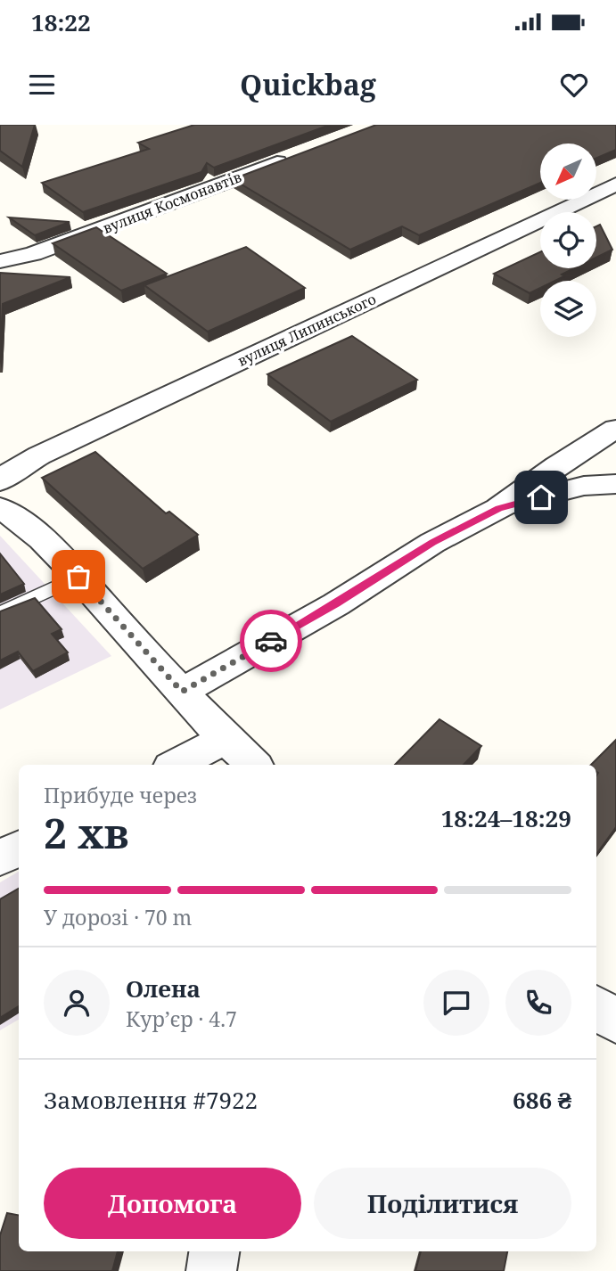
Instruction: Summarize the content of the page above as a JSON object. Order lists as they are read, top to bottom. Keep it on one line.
{"streets":{"street":["вулиця Космонавтів","вулиця Липинського"]},"north":"bottom left","page":{"status":"18:22","header":"Quickbag","heading":["2 хв","Прибуде через","18:24–18:29"],"panel":["Олена","Кур’єр · 4.7","Замовлення #7922","686 ₴"],"bar":"У дорозі · 70 m","buttons":["Допомога","Поділитися"]}}
